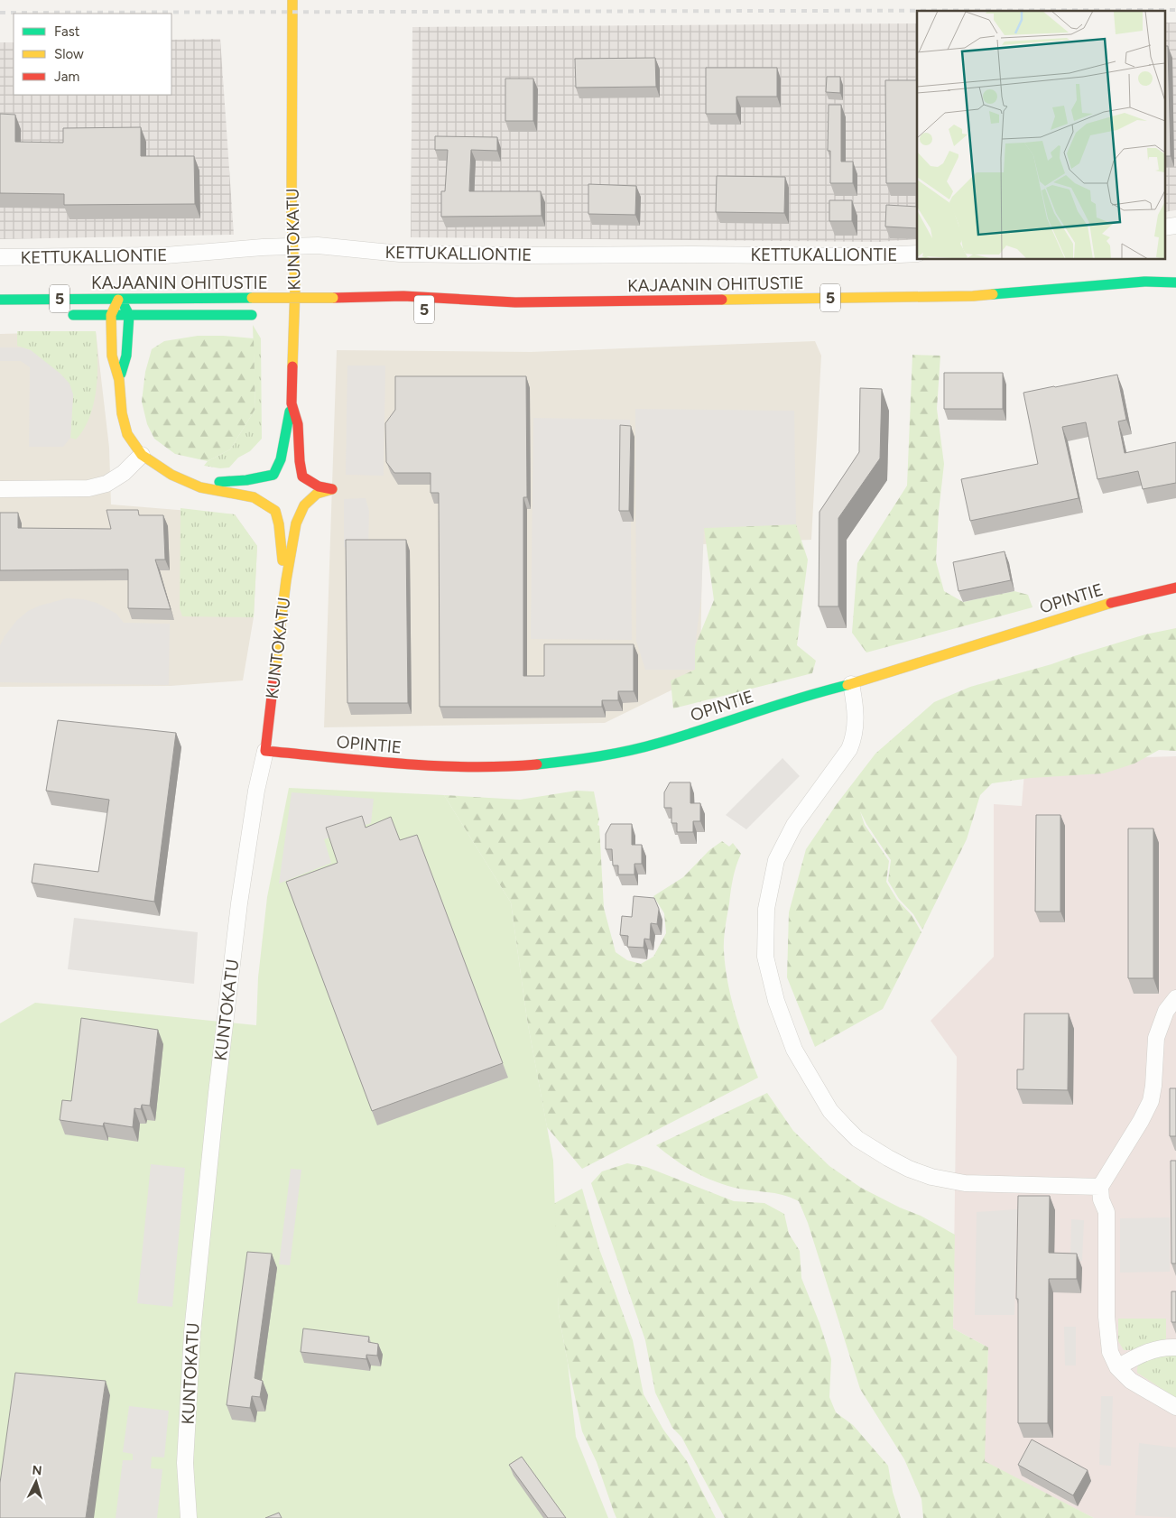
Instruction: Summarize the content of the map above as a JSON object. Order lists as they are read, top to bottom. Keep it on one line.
{"streets":{"main road":["KUNTOKATU","KAJAANIN OHITUSTIE","5","OPINTIE"],"street":["KETTUKALLIONTIE"]},"crossings":[["KUNTOKATU","KETTUKALLIONTIE"],["KUNTOKATU","OPINTIE"],["KAJAANIN OHITUSTIE","5"]],"legend":["Fast","Slow","Jam"],"north":"top"}
